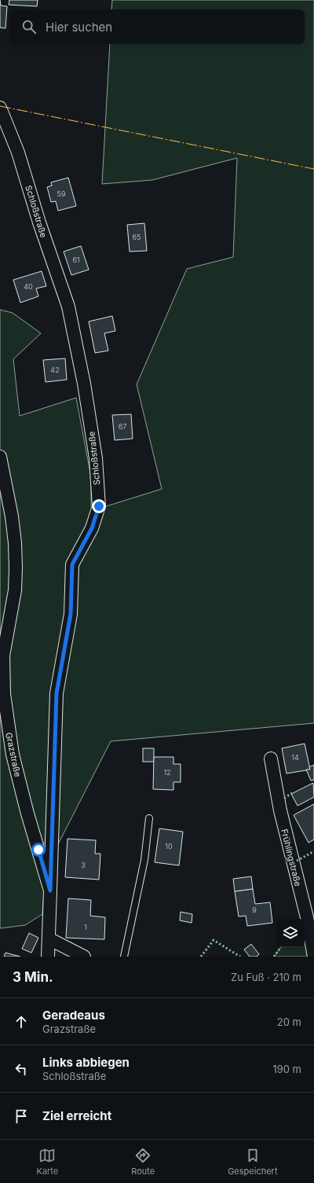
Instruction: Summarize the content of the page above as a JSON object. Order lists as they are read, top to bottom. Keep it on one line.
{"streets":{"street":["Schloßstraße","Grazstraße","Frühlingstraße"]},"crossings":[["Schloßstraße","Grazstraße"]],"house_numbers":["59","65","61","40","42","67","14","12","10","3","9","1"],"page":{"search":"Hier suchen","heading":["3 Min.","Zu Fuß · 210 m"],"list":[["Geradeaus","Grazstraße","20 m"],["Links abbiegen","Schloßstraße","190 m"],"Ziel erreicht"],"nav":["Karte","Route","Gespeichert"]}}
